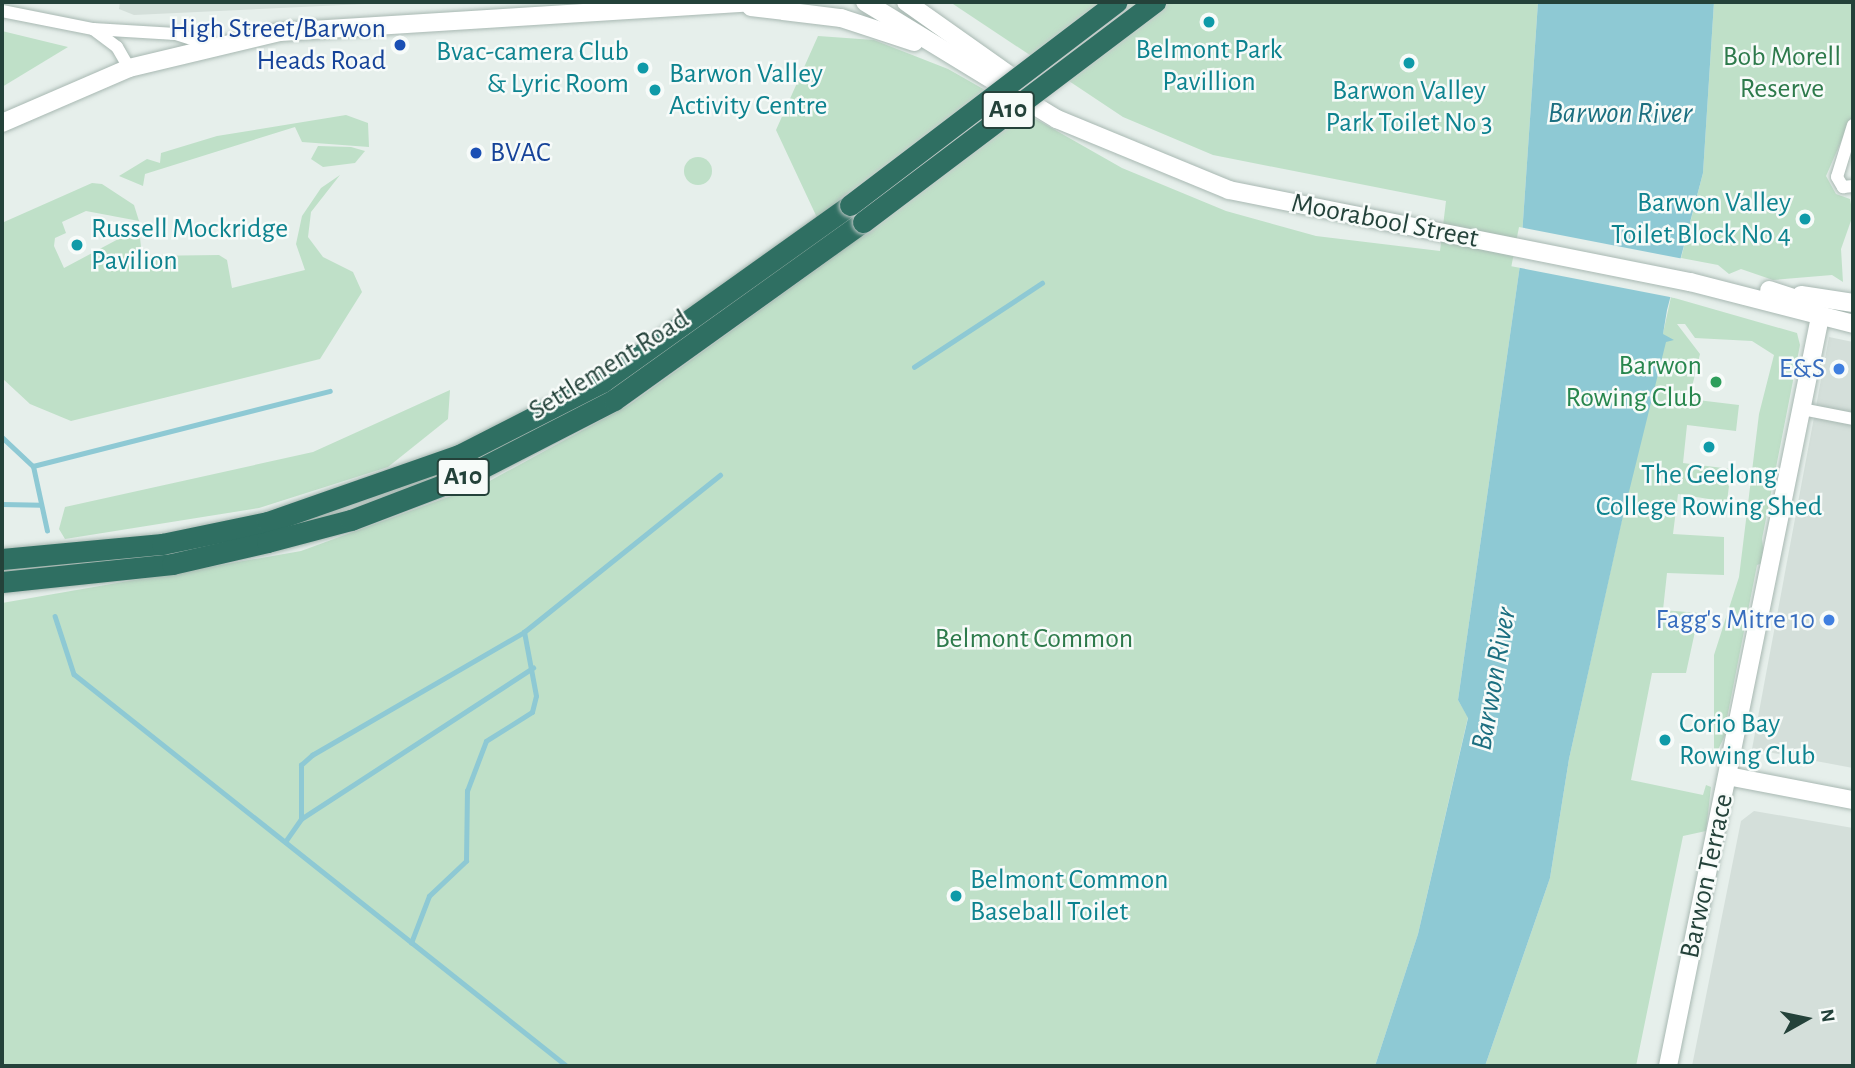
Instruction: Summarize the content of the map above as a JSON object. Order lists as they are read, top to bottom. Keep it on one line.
{"streets":{"highway":["A10","Settlement Road"],"street":["Moorabool Street","Barwon Terrace"]},"crossings":[["Moorabool Street","Barwon Terrace"]],"water":["Barwon River"],"parks":["Bob Morell Reserve","Belmont Common"],"places":["Belmont Park Pavillion","High Street/Barwon Heads Road","Barwon Valley Park Toilet No 3","Bvac-camera Club & Lyric Room","Barwon Valley Activity Centre","BVAC","Barwon Valley Toilet Block No 4","Russell Mockridge Pavilion","E&S","Barwon Rowing Club","The Geelong College Rowing Shed","Fagg's Mitre 10","Corio Bay Rowing Club","Belmont Common Baseball Toilet"],"north":"right"}
